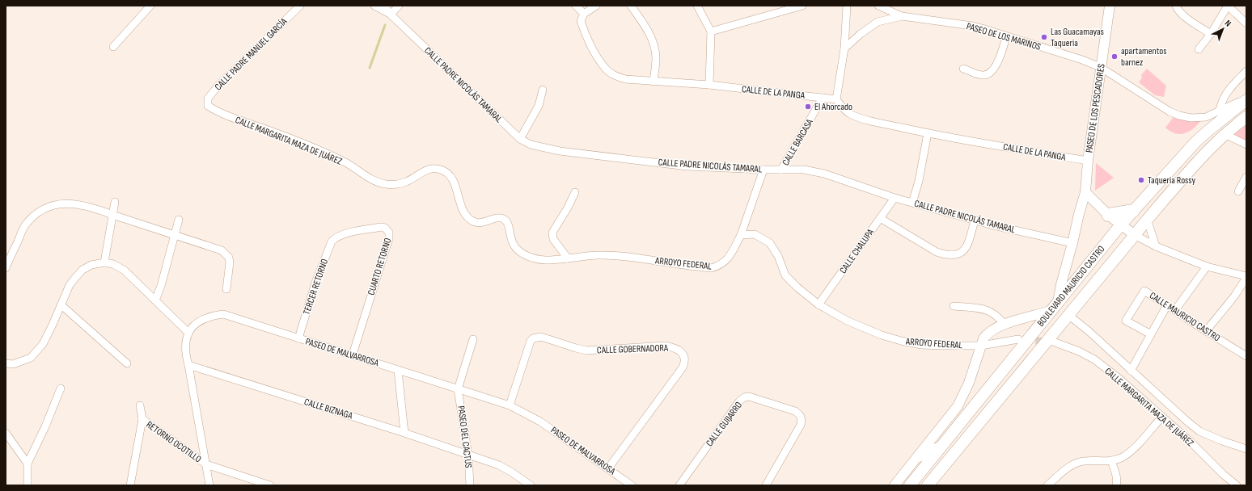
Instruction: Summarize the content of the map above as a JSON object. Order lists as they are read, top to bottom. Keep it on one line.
{"streets":{"main road":["BOULEVARD MAURICIO CASTRO"],"street":["PASEO DE LOS MARINOS","CALLE PADRE MANUEL GARCÍA","CALLE PADRE NICOLÁS TAMARAL","CALLE DE LA PANGA","PASEO DE LOS PESCADORES","CALLE MARGARITA MAZA DE JUÁREZ","CALLE BARCASA","CALLE CHALUPA","ARROYO FEDERAL","CUARTO RETORNO","TERCER RETORNO","CALLE MAURICIO CASTRO","CALLE GOBERNADORA","PASEO DE MALVARROSA","CALLE BIZNAGA","CALLE GUIJARRO","PASEO DEL CACTUS","RETORNO OCOTILLO"]},"crossings":[["PASEO DE LOS MARINOS","PASEO DE LOS PESCADORES"],["PASEO DE LOS MARINOS","BOULEVARD MAURICIO CASTRO"],["CALLE PADRE MANUEL GARCÍA","CALLE MARGARITA MAZA DE JUÁREZ"],["CALLE PADRE NICOLÁS TAMARAL","PASEO DE LOS PESCADORES"],["CALLE PADRE NICOLÁS TAMARAL","CALLE BARCASA"],["CALLE PADRE NICOLÁS TAMARAL","CALLE CHALUPA"],["CALLE DE LA PANGA","PASEO DE LOS PESCADORES"],["CALLE DE LA PANGA","CALLE BARCASA"],["PASEO DE LOS PESCADORES","BOULEVARD MAURICIO CASTRO"],["CALLE MARGARITA MAZA DE JUÁREZ","ARROYO FEDERAL"],["CALLE MARGARITA MAZA DE JUÁREZ","BOULEVARD MAURICIO CASTRO"],["CALLE CHALUPA","ARROYO FEDERAL"],["CUARTO RETORNO","TERCER RETORNO"],["CUARTO RETORNO","PASEO DE MALVARROSA"],["TERCER RETORNO","PASEO DE MALVARROSA"],["CALLE GOBERNADORA","PASEO DE MALVARROSA"],["PASEO DE MALVARROSA","PASEO DEL CACTUS"],["CALLE BIZNAGA","PASEO DEL CACTUS"]],"places":["Las Guacamayas Taqueria","apartamentos barnez","El Ahorcado","Taqueria Rossy"],"north":"top right"}
